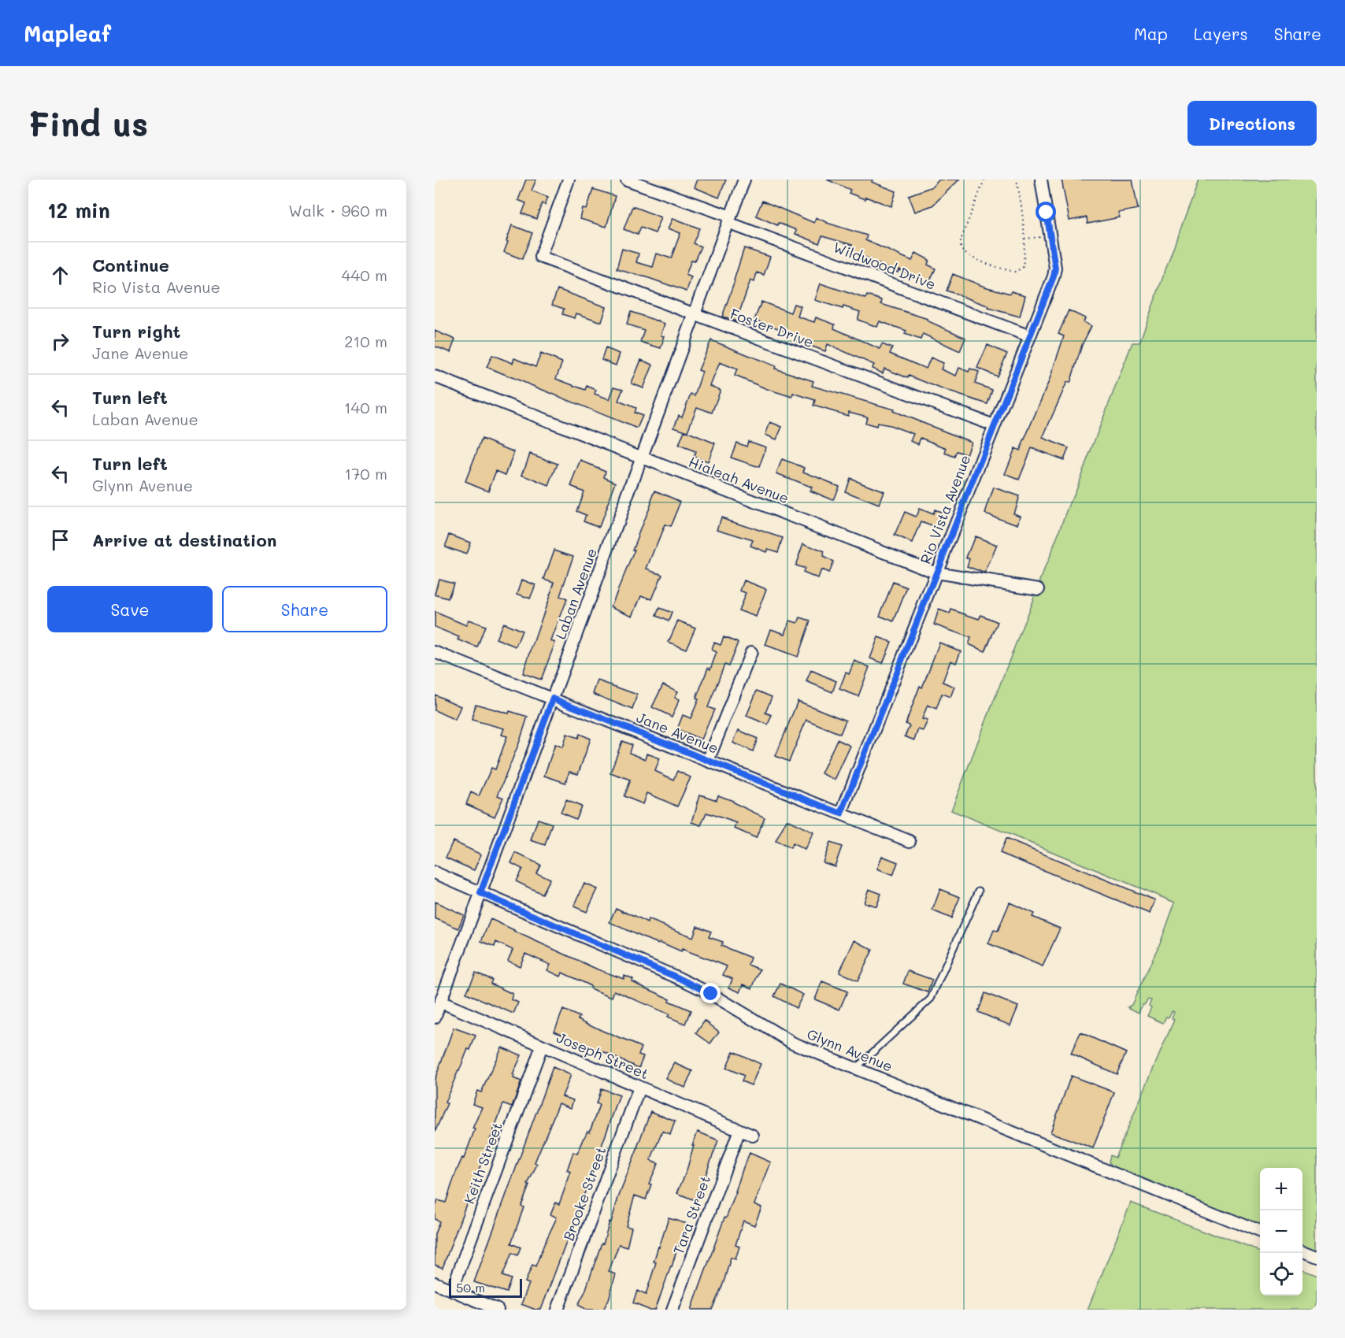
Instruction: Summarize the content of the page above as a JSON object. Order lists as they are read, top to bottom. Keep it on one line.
{"streets":{"street":["Wildwood Drive","Foster Drive","Hialeah Avenue","Rio Vista Avenue","Laban Avenue","Jane Avenue","Glynn Avenue","Joseph Street","Keith Street","Brooke Street","Tara Street"]},"crossings":[["Wildwood Drive","Rio Vista Avenue"],["Wildwood Drive","Laban Avenue"],["Foster Drive","Rio Vista Avenue"],["Foster Drive","Laban Avenue"],["Hialeah Avenue","Rio Vista Avenue"],["Hialeah Avenue","Laban Avenue"],["Rio Vista Avenue","Jane Avenue"],["Laban Avenue","Jane Avenue"],["Laban Avenue","Glynn Avenue"],["Laban Avenue","Joseph Street"],["Joseph Street","Keith Street"],["Joseph Street","Brooke Street"],["Joseph Street","Tara Street"]],"scale_bar":"50 m","page":{"header":"Mapleaf","nav":["Map","Layers","Share"],"buttons":["Directions",["Save","Share"]],"title":"Find us","heading":["12 min","Walk · 960 m"],"list":[["Continue","Rio Vista Avenue","440 m"],["Turn right","Jane Avenue","210 m"],["Turn left","Laban Avenue","140 m"],["Turn left","Glynn Avenue","170 m"],"Arrive at destination"],"map_buttons":["+","−"],"scale":"50 m"}}
